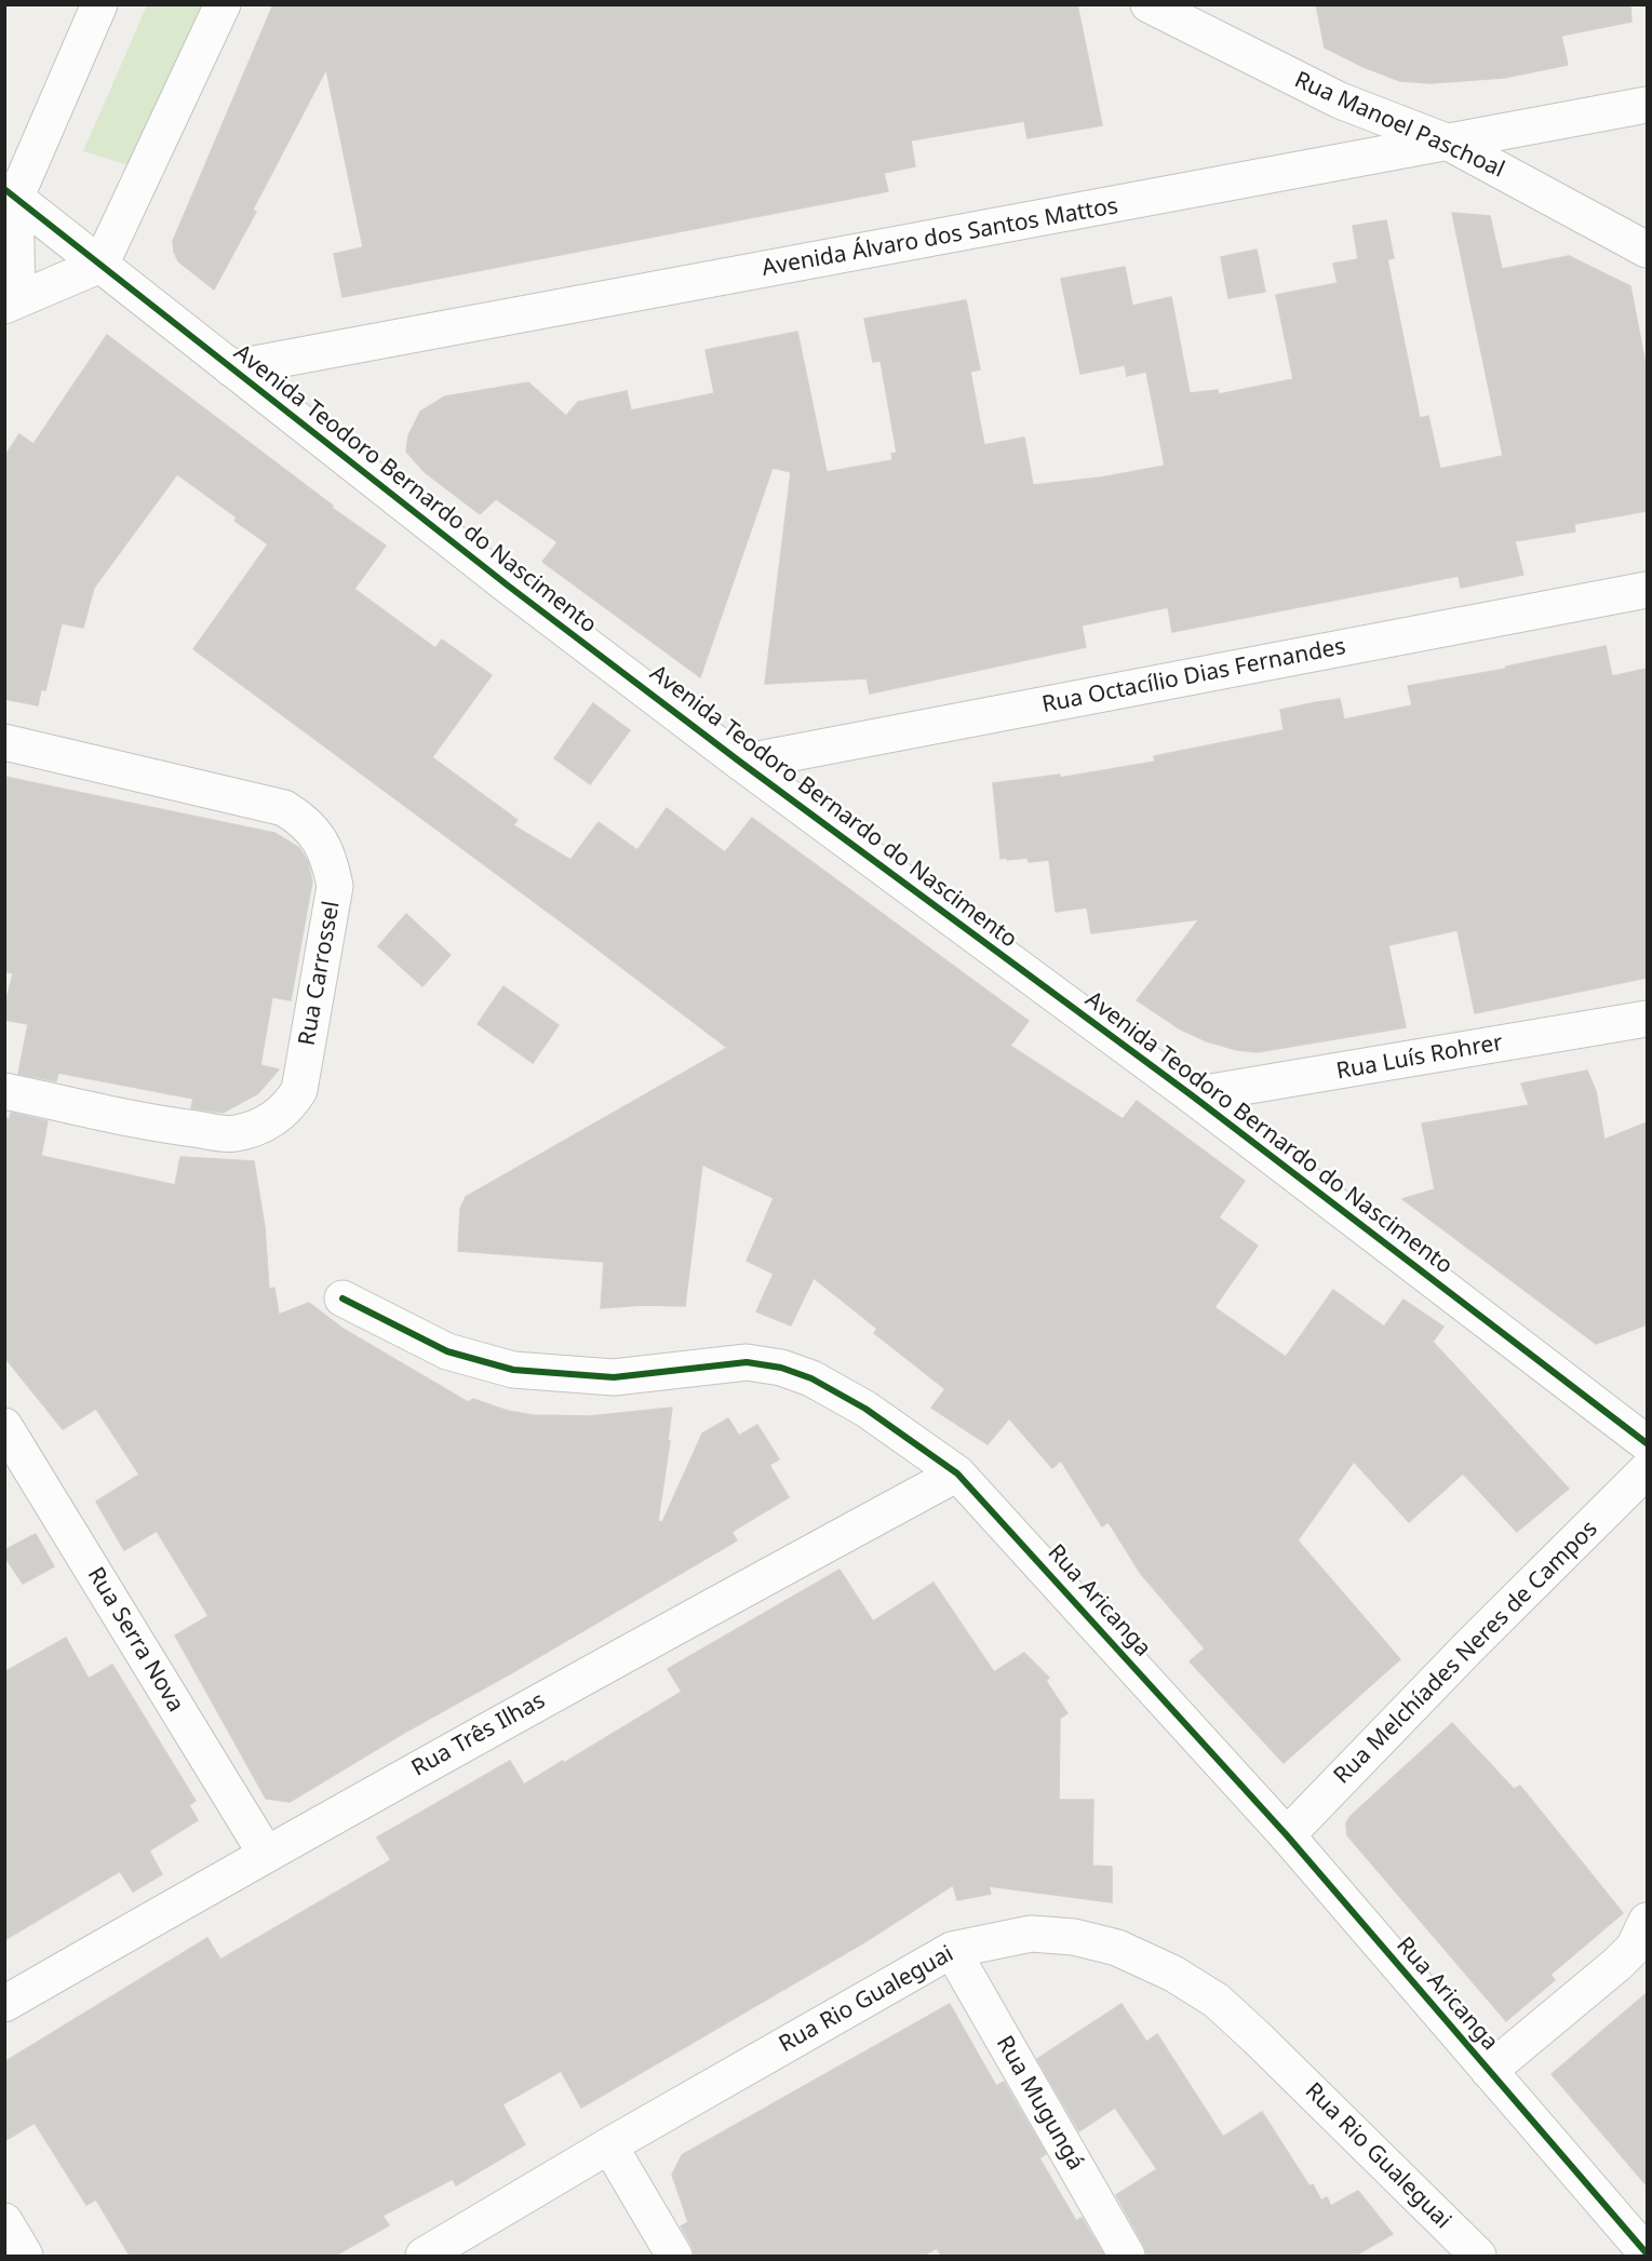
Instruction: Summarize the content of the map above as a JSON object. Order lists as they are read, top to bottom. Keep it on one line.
{"streets":{"street":["Rua Manoel Paschoal","Avenida Álvaro dos Santos Mattos","Avenida Teodoro Bernardo do Nascimento","Rua Octacílio Dias Fernandes","Rua Carrossel","Rua Luís Rohrer","Rua Aricanga","Rua Serra Nova","Rua Melchíades Neres de Campos","Rua Três Ilhas","Rua Rio Gualeguai","Rua Mugungá"]},"crossings":[["Rua Manoel Paschoal","Avenida Álvaro dos Santos Mattos"],["Avenida Álvaro dos Santos Mattos","Avenida Teodoro Bernardo do Nascimento"],["Avenida Teodoro Bernardo do Nascimento","Rua Octacílio Dias Fernandes"],["Avenida Teodoro Bernardo do Nascimento","Rua Luís Rohrer"],["Rua Aricanga","Rua Melchíades Neres de Campos"],["Rua Aricanga","Rua Três Ilhas"],["Rua Serra Nova","Rua Três Ilhas"],["Rua Rio Gualeguai","Rua Mugungá"]]}
